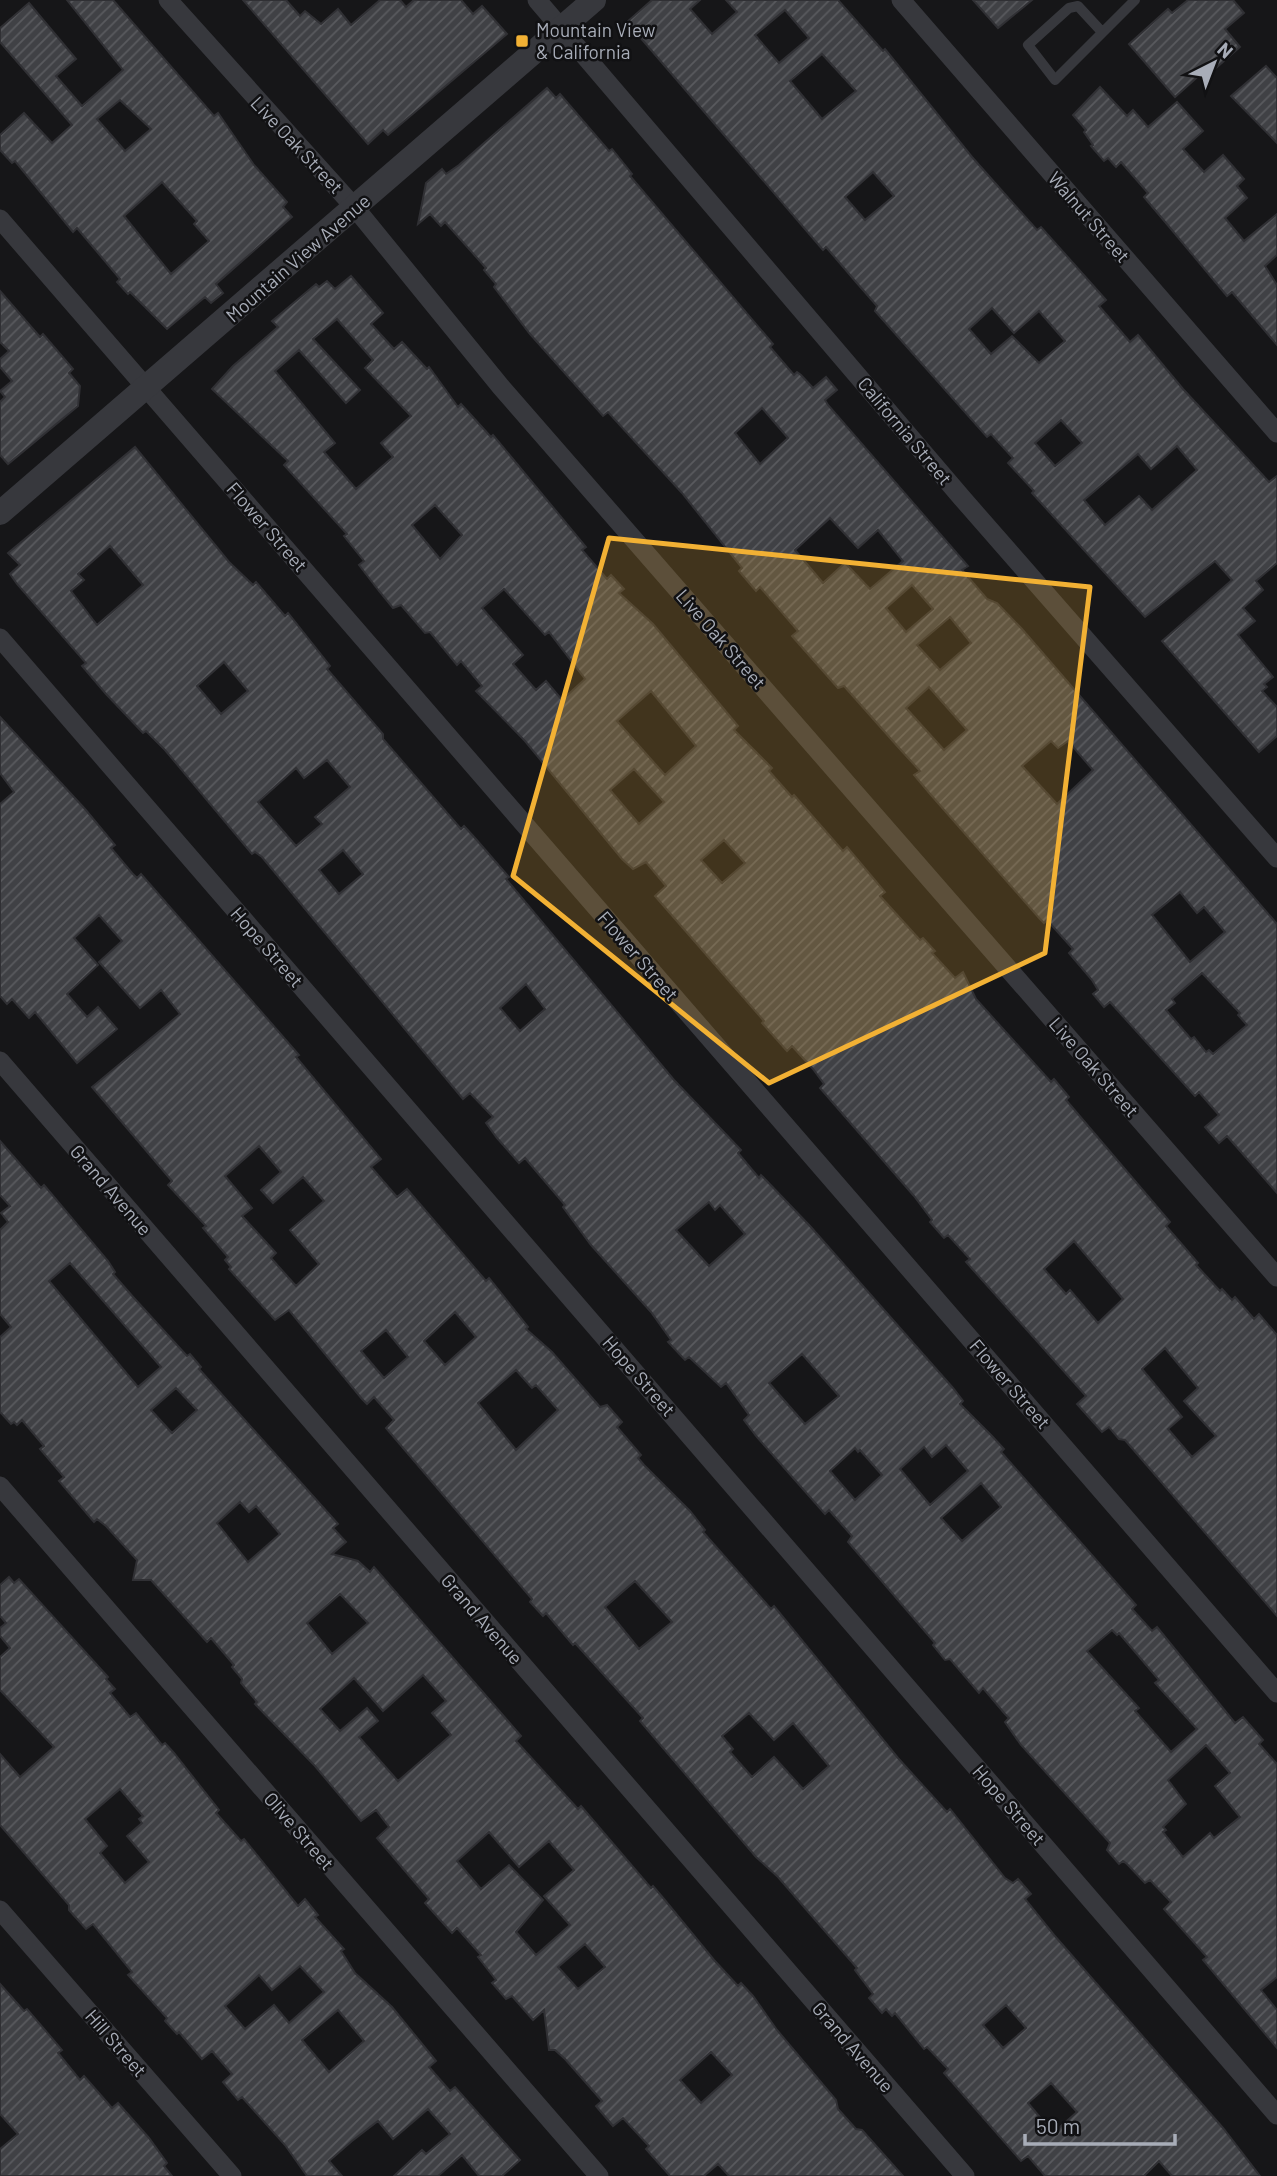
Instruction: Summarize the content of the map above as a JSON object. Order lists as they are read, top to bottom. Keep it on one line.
{"streets":{"street":["Live Oak Street","Walnut Street","Mountain View Avenue","California Street","Flower Street","Hope Street","Grand Avenue","Olive Street","Hill Street"]},"crossings":[["Live Oak Street","Mountain View Avenue"],["Mountain View Avenue","California Street"],["Mountain View Avenue","Flower Street"]],"places":{"transit":["Mountain View & California"]},"scale_bar":"50 m","north":"top right"}
